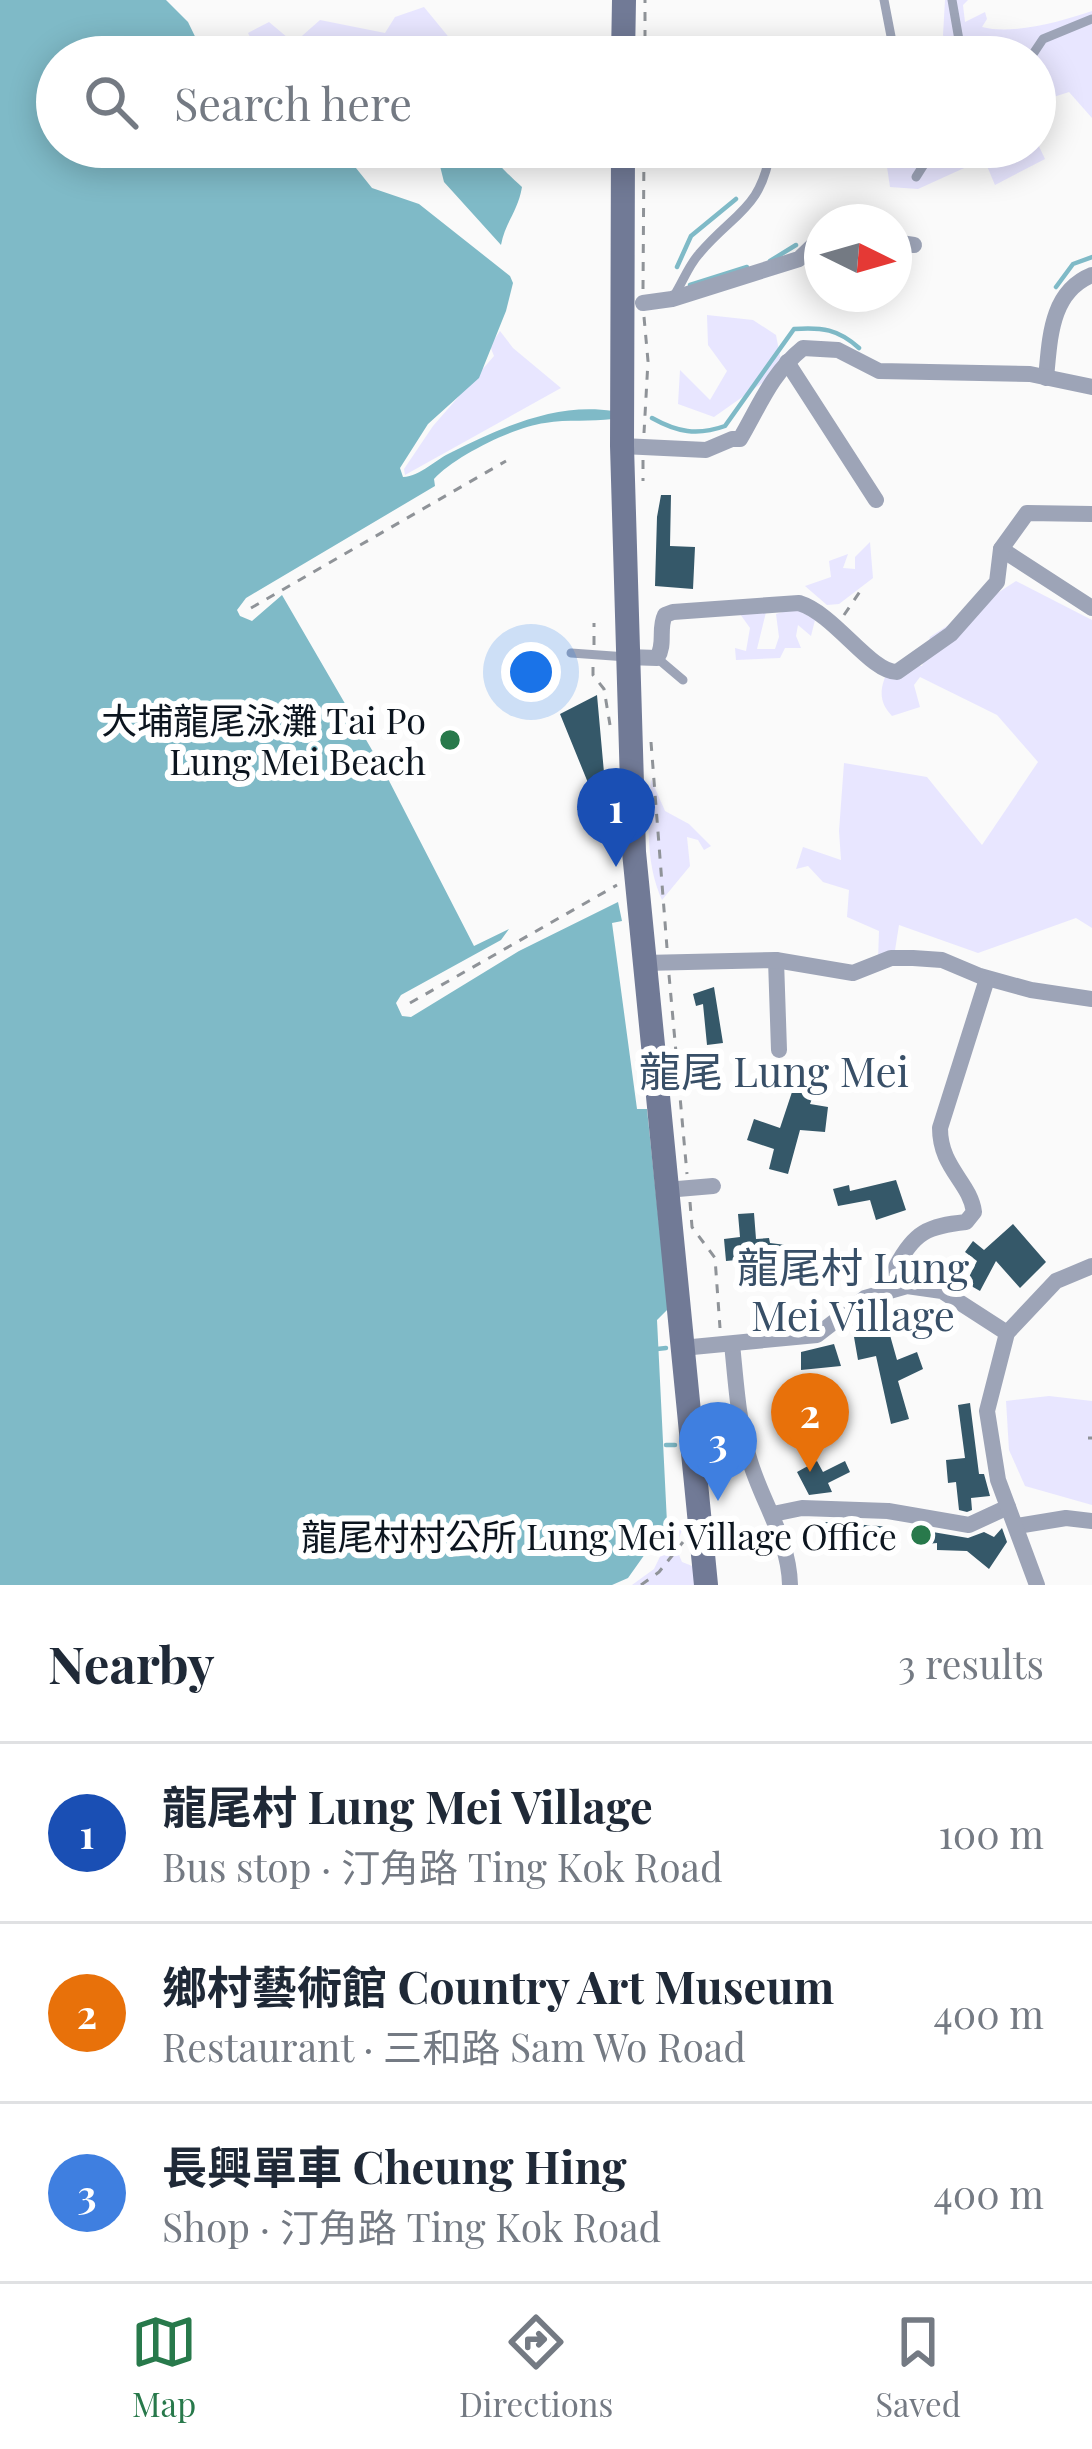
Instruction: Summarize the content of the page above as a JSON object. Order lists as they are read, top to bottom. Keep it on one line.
{"districts":["龍尾 Lung Mei","龍尾村 Lung Mei Village"],"places":["大埔龍尾泳灘 Tai Po Lung Mei Beach","龍尾村村公所 Lung Mei Village Office"],"north":"right","page":{"search":"Search here","pins":["1","2","3"],"heading":["Nearby","3 results"],"list":[{"mark":"1","name":"龍尾村 Lung Mei Village","note":"Bus stop · 汀角路 Ting Kok Road","value":"100 m"},{"mark":"2","name":"鄉村藝術館 Country Art Museum","note":"Restaurant · 三和路 Sam Wo Road","value":"400 m"},{"mark":"3","name":"長興單車 Cheung Hing","note":"Shop · 汀角路 Ting Kok Road","value":"400 m"}],"nav":["Map","Directions","Saved"]}}
